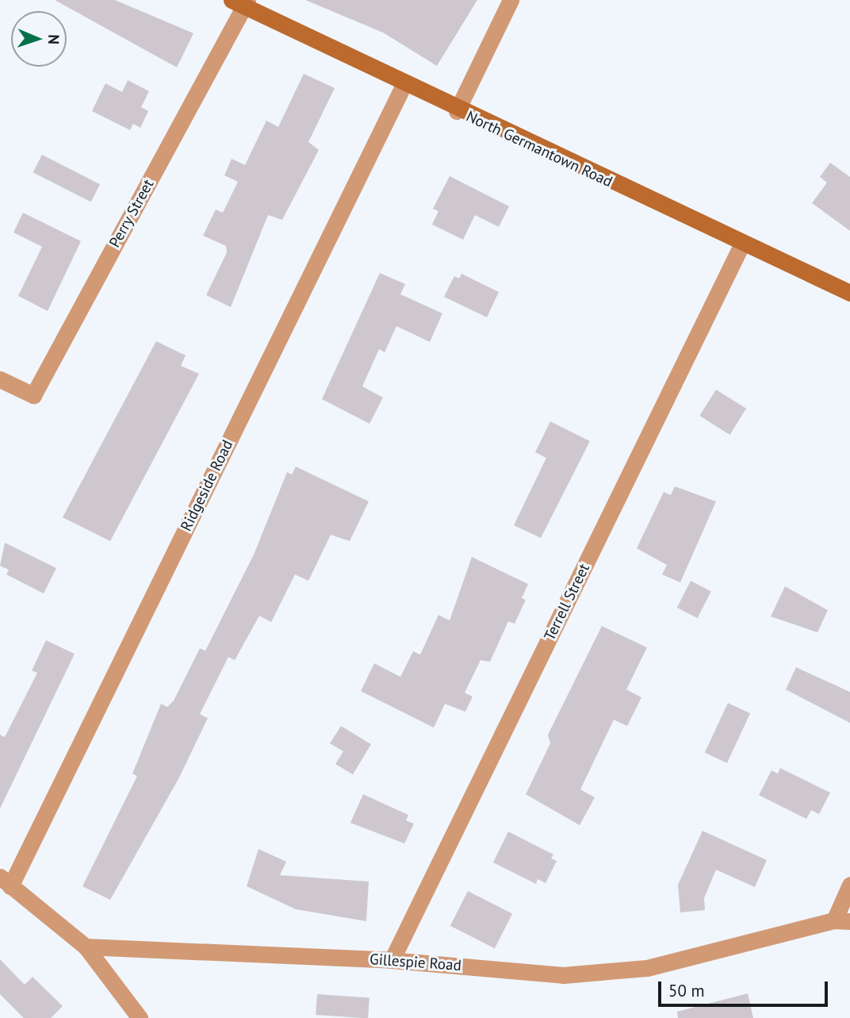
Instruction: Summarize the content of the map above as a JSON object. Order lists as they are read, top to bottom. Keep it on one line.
{"streets":{"main road":["North Germantown Road"],"street":["Perry Street","Ridgeside Road","Terrell Street","Gillespie Road"]},"crossings":[["North Germantown Road","Perry Street"],["North Germantown Road","Ridgeside Road"],["North Germantown Road","Terrell Street"],["Terrell Street","Gillespie Road"]],"scale_bar":"50 m","north":"right"}
